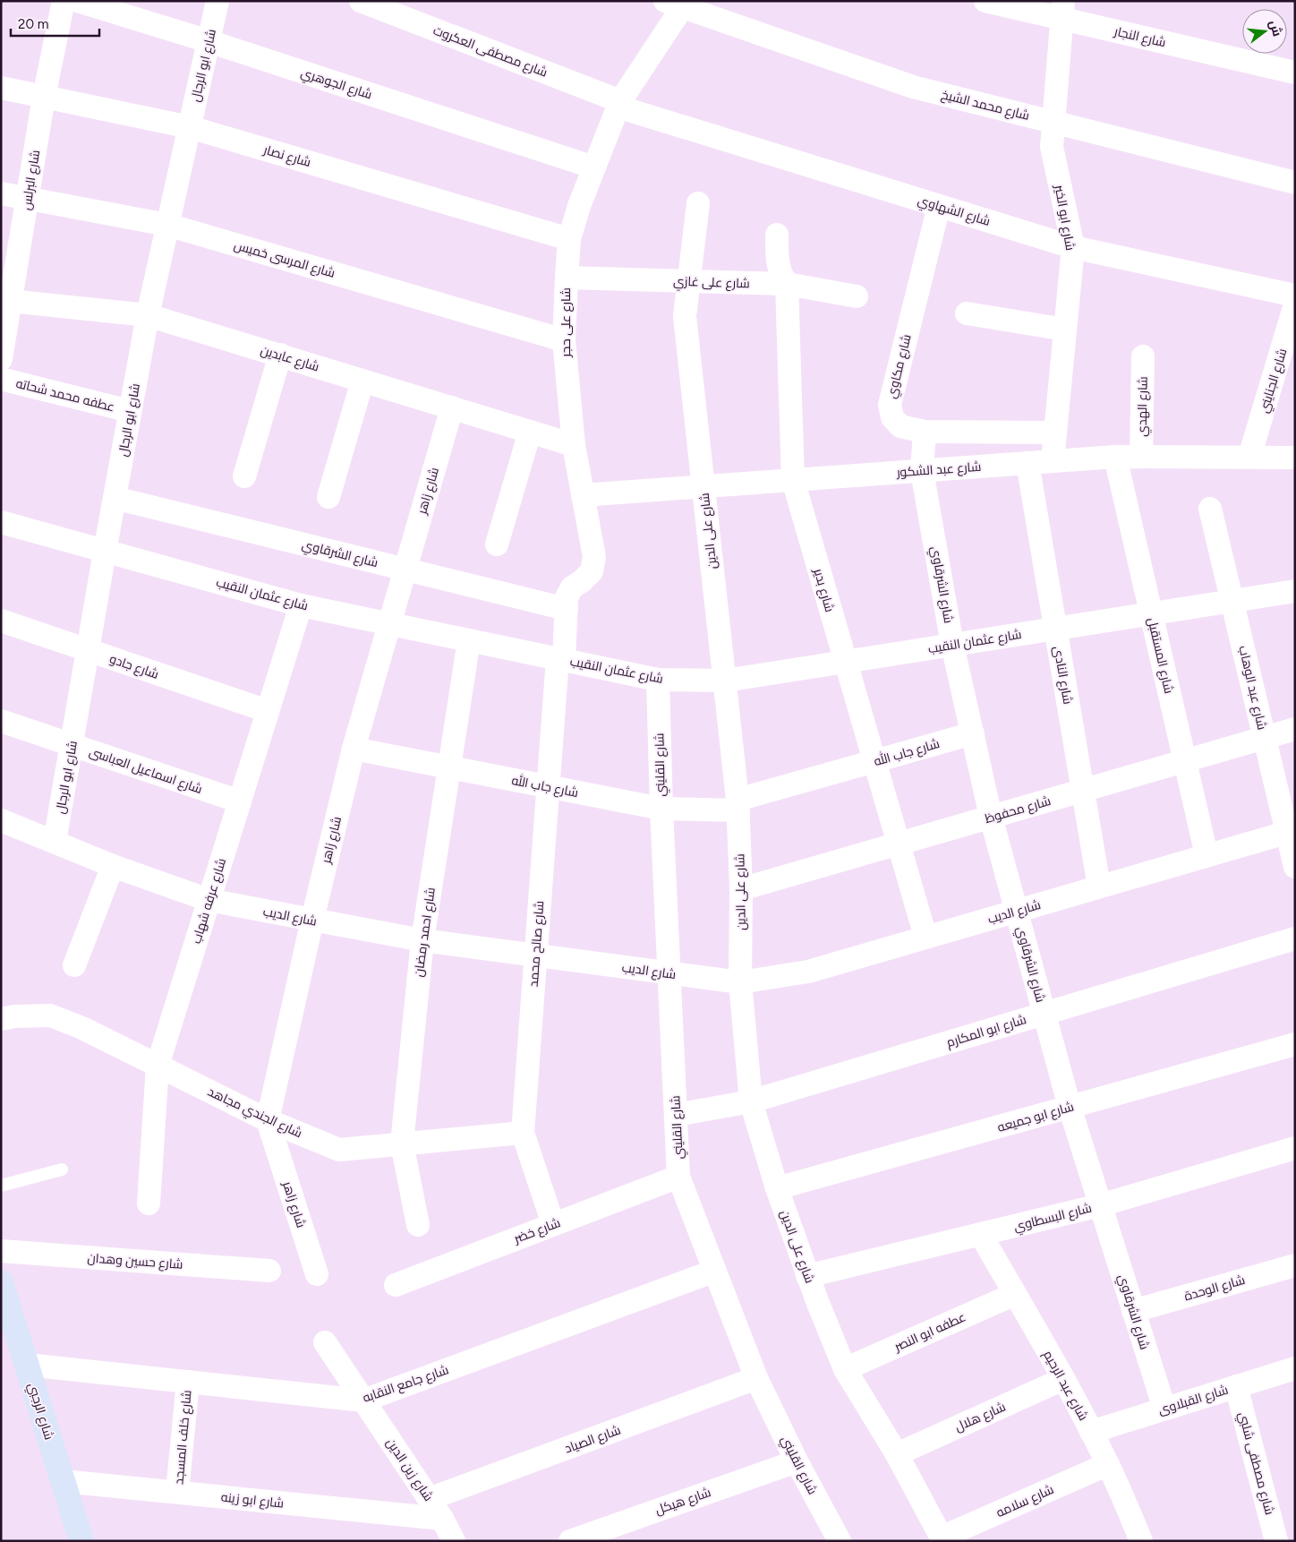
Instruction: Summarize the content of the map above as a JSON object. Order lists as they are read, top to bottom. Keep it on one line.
{"streets":{"main road":["شارع الرجبي"],"street":["شارع النجار","شارع مصطفى العكروت","شارع ابو الرجال","شارع الجوهري","شارع محمد الشيخ","شارع نصار","شارع البرلس","شارع الشهاوي","شارع ابو الخير","شارع المرسى خميس","شارع على غازي","شارع على حجر","شارع عابدين","شارع مكاوي","شارع الجنايني","عطفه محمد شحاته","شارع الهدي","شارع عبد الشكور","شارع زاهر","شارع على الدين","شارع الشرقاوي","شارع بدير","شارع عثمان النقيب","شارع المستقبل","شارع جادو","شارع النادى","شارع عبد الوهاب","شارع جاب الله","شارع القليني","شارع اسماعيل العباسى","شارع محفوظ","شارع عرفه شهاب","شارع الديب","شارع احمد رمضان","شارع صالح محمد","شارع ابو المكارم","شارع الجندي مجاهد","شارع ابو جميعه","شارع البسطاوي","شارع خضر","شارع حسين وهدان","شارع الوحدة","عطفه ابو النصر","شارع جامع النقابه","شارع عبد الرحيم","شارع القبلاوى","شارع هلال","شارع خلف المسجد","شارع الصياد","شارع مصطفى شلبي","شارع زين الدين","شارع ابو زينه","شارع هيكل","شارع سلامه"]},"crossings":[["شارع النجار","شارع ابو الخير"],["شارع مصطفى العكروت","شارع الشهاوي"],["شارع مصطفى العكروت","شارع على حجر"],["شارع ابو الرجال","شارع الجوهري"],["شارع ابو الرجال","شارع نصار"],["شارع ابو الرجال","شارع المرسى خميس"],["شارع ابو الرجال","شارع عابدين"],["شارع ابو الرجال","عطفه محمد شحاته"],["شارع ابو الرجال","شارع الشرقاوي"],["شارع ابو الرجال","شارع عثمان النقيب"],["شارع ابو الرجال","شارع جادو"],["شارع ابو الرجال","شارع اسماعيل العباسى"],["شارع ابو الرجال","شارع الديب"],["شارع الجوهري","شارع على حجر"],["شارع محمد الشيخ","شارع ابو الخير"],["شارع محمد الشيخ","شارع على حجر"],["شارع نصار","شارع البرلس"],["شارع نصار","شارع على حجر"],["شارع البرلس","شارع المرسى خميس"],["شارع البرلس","شارع عابدين"],["شارع الشهاوي","شارع ابو الخير"],["شارع الشهاوي","شارع على حجر"],["شارع الشهاوي","شارع مكاوي"],["شارع ابو الخير","شارع مكاوي"],["شارع ابو الخير","شارع عبد الشكور"],["شارع المرسى خميس","شارع على حجر"],["شارع على غازي","شارع على حجر"],["شارع على غازي","شارع على الدين"],["شارع على غازي","شارع بدير"],["شارع على حجر","شارع عابدين"],["شارع على حجر","شارع عبد الشكور"],["شارع على حجر","شارع الشرقاوي"],["شارع على حجر","شارع عثمان النقيب"],["شارع على حجر","شارع صالح محمد"],["شارع عابدين","شارع زاهر"],["شارع مكاوي","شارع الشرقاوي"],["شارع الجنايني","شارع عبد الشكور"],["شارع الهدي","شارع عبد الشكور"],["شارع عبد الشكور","شارع على الدين"],["شارع عبد الشكور","شارع الشرقاوي"],["شارع عبد الشكور","شارع بدير"],["شارع عبد الشكور","شارع المستقبل"],["شارع عبد الشكور","شارع النادى"],["شارع زاهر","شارع الشرقاوي"],["شارع زاهر","شارع عثمان النقيب"],["شارع زاهر","شارع جاب الله"],["شارع زاهر","شارع الديب"],["شارع زاهر","شارع الجندي مجاهد"],["شارع على الدين","شارع عثمان النقيب"],["شارع على الدين","شارع جاب الله"],["شارع على الدين","شارع محفوظ"],["شارع على الدين","شارع الديب"],["شارع على الدين","شارع ابو المكارم"],["شارع على الدين","شارع ابو جميعه"],["شارع على الدين","شارع البسطاوي"],["شارع على الدين","عطفه ابو النصر"],["شارع على الدين","شارع هلال"],["شارع على الدين","شارع سلامه"],["شارع الشرقاوي","شارع عثمان النقيب"],["شارع الشرقاوي","شارع جاب الله"],["شارع الشرقاوي","شارع محفوظ"],["شارع الشرقاوي","شارع الديب"],["شارع الشرقاوي","شارع ابو المكارم"],["شارع الشرقاوي","شارع ابو جميعه"],["شارع الشرقاوي","شارع البسطاوي"],["شارع الشرقاوي","شارع الوحدة"],["شارع الشرقاوي","شارع القبلاوى"],["شارع بدير","شارع عثمان النقيب"],["شارع بدير","شارع جاب الله"],["شارع بدير","شارع محفوظ"],["شارع بدير","شارع الديب"],["شارع عثمان النقيب","شارع المستقبل"],["شارع عثمان النقيب","شارع النادى"],["شارع عثمان النقيب","شارع عبد الوهاب"],["شارع عثمان النقيب","شارع القليني"],["شارع عثمان النقيب","شارع عرفه شهاب"],["شارع عثمان النقيب","شارع احمد رمضان"],["شارع عثمان النقيب","شارع صالح محمد"],["شارع المستقبل","شارع محفوظ"],["شارع المستقبل","شارع الديب"],["شارع جادو","شارع عرفه شهاب"],["شارع النادى","شارع محفوظ"],["شارع النادى","شارع الديب"],["شارع عبد الوهاب","شارع محفوظ"],["شارع عبد الوهاب","شارع الديب"],["شارع جاب الله","شارع القليني"],["شارع جاب الله","شارع احمد رمضان"],["شارع جاب الله","شارع صالح محمد"],["شارع القليني","شارع الديب"],["شارع القليني","شارع ابو المكارم"],["شارع القليني","شارع خضر"],["شارع القليني","شارع جامع النقابه"],["شارع القليني","شارع الصياد"],["شارع القليني","شارع هيكل"],["شارع اسماعيل العباسى","شارع عرفه شهاب"],["شارع عرفه شهاب","شارع الديب"],["شارع عرفه شهاب","شارع الجندي مجاهد"],["شارع الديب","شارع احمد رمضان"],["شارع الديب","شارع صالح محمد"],["شارع احمد رمضان","شارع الجندي مجاهد"],["شارع صالح محمد","شارع الجندي مجاهد"],["شارع صالح محمد","شارع خضر"],["شارع البسطاوي","شارع عبد الرحيم"],["عطفه ابو النصر","شارع عبد الرحيم"],["شارع جامع النقابه","شارع الرجبي"],["شارع جامع النقابه","شارع خلف المسجد"],["شارع جامع النقابه","شارع زين الدين"],["شارع عبد الرحيم","شارع القبلاوى"],["شارع عبد الرحيم","شارع هلال"],["شارع عبد الرحيم","شارع سلامه"],["شارع القبلاوى","شارع مصطفى شلبي"],["شارع الرجبي","شارع ابو زينه"],["شارع خلف المسجد","شارع ابو زينه"],["شارع الصياد","شارع زين الدين"],["شارع زين الدين","شارع ابو زينه"]],"scale_bar":"20 m","north":"right"}
